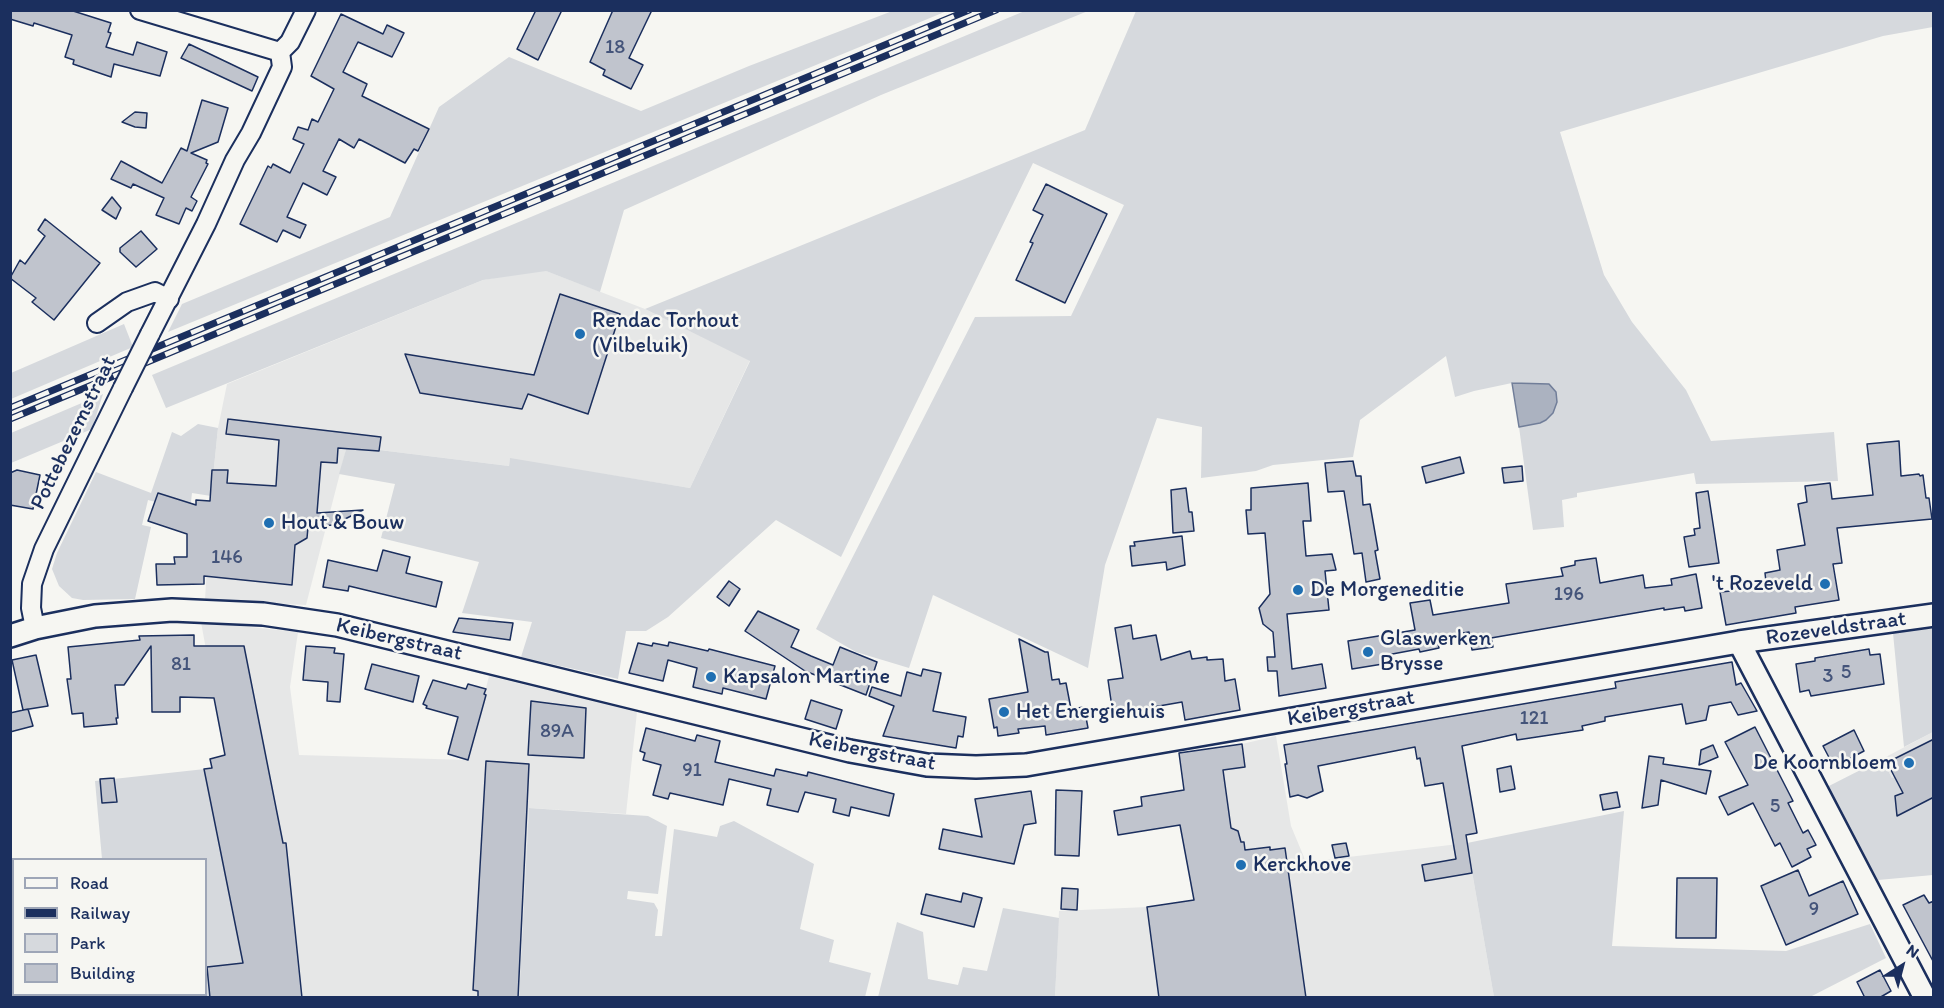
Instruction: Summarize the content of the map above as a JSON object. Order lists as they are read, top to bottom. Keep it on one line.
{"streets":{"street":["Pottebezemstraat","Rozeveldstraat","Keibergstraat"]},"crossings":[["Pottebezemstraat","Keibergstraat"],["Rozeveldstraat","Keibergstraat"]],"places":["Rendac Torhout (Vilbeluik)","Hout & Bouw","'t Rozeveld","De Morgeneditie","Glaswerken Brysse","Kapsalon Martine","Het Energiehuis","De Koornbloem","Kerckhove"],"house_numbers":["18","146","196","81","5","3","121","89A","91","5","9"],"legend":["Road","Railway","Park","Building"],"north":"top right"}
